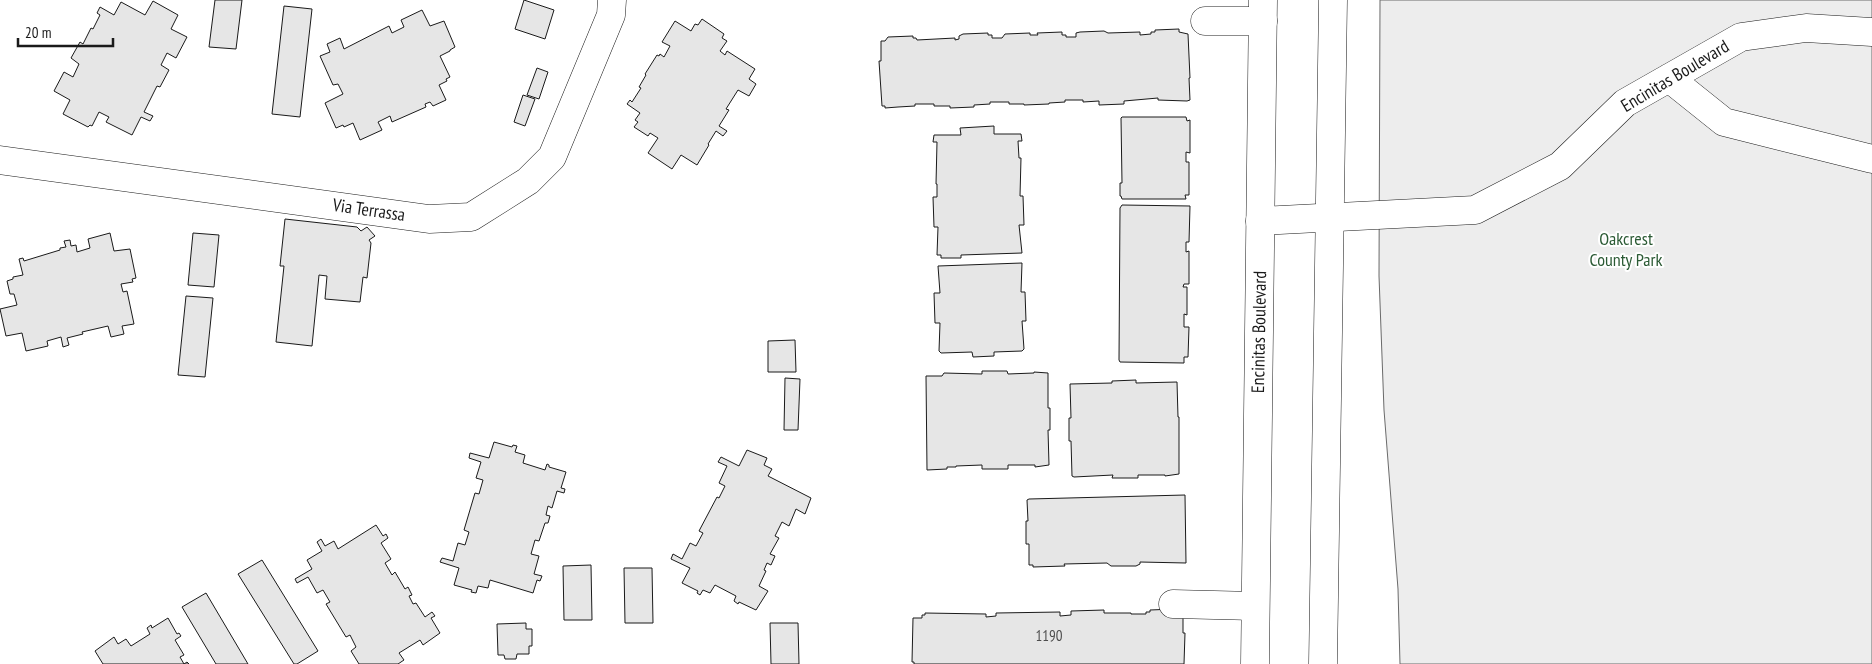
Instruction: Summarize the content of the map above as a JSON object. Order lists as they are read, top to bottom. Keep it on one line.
{"streets":{"street":["Encinitas Boulevard","Via Terrassa"]},"parks":["Oakcrest County Park"],"house_numbers":["1190"],"scale_bar":"20 m"}
